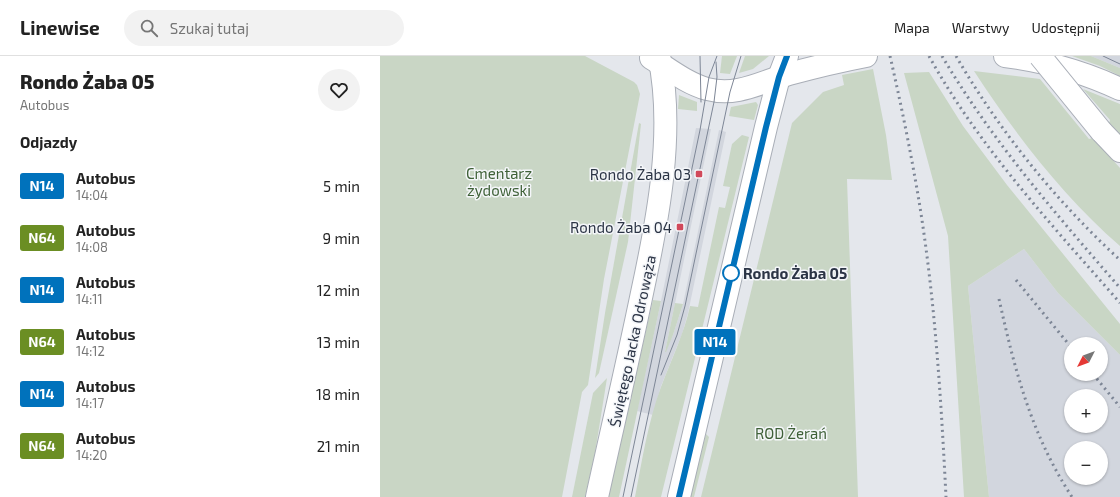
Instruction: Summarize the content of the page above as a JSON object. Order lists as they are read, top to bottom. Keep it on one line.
{"streets":{"main road":["Świętego Jacka Odrowąża"]},"parks":["Cmentarz żydowski","ROD Żerań"],"places":{"transit":["Rondo Żaba 03","Rondo Żaba 04"],"other":["Rondo Żaba 05"]},"lines":["bus line N14"],"north":"bottom left","page":{"header":"Linewise","search":"Szukaj tutaj","nav":["Mapa","Warstwy","Udostępnij"],"heading":[["Rondo Żaba 05","Autobus"],"Odjazdy"],"on_map":"N14","list":[{"mark":"N14","name":"Autobus","note":"14:04","value":"5 min"},{"mark":"N64","name":"Autobus","note":"14:08","value":"9 min"},{"mark":"N14","name":"Autobus","note":"14:11","value":"12 min"},{"mark":"N64","name":"Autobus","note":"14:12","value":"13 min"},{"mark":"N14","name":"Autobus","note":"14:17","value":"18 min"},{"mark":"N64","name":"Autobus","note":"14:20","value":"21 min"}],"map_buttons":["+","−"]}}
